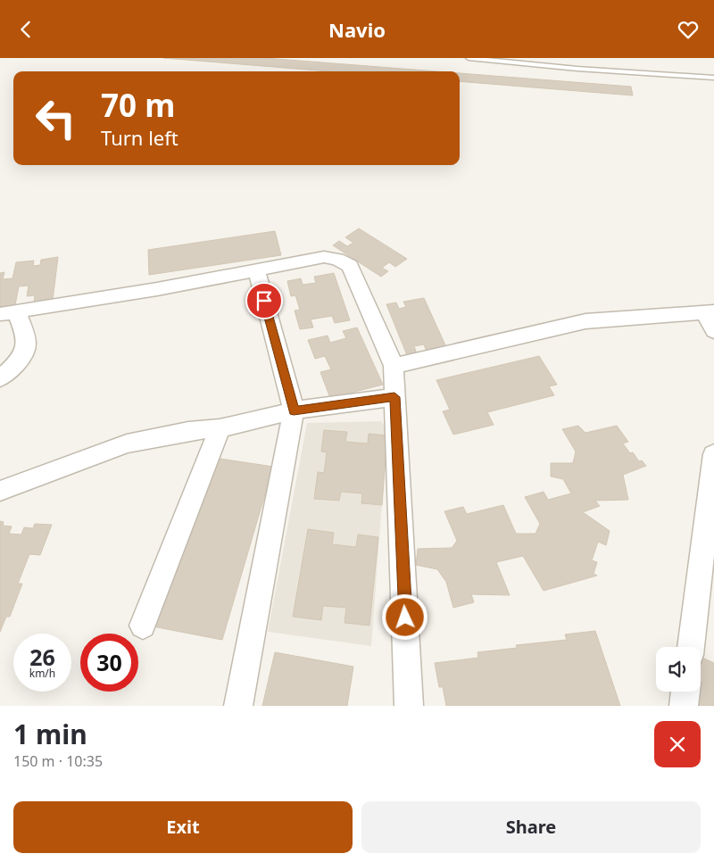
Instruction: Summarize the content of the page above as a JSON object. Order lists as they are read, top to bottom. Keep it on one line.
{"page":{"header":"Navio","turn":["70 m","Turn left"],"speed":"26 km/h","limit":"30","heading":["1 min","150 m · 10:35"],"buttons":["Exit","Share"]}}
